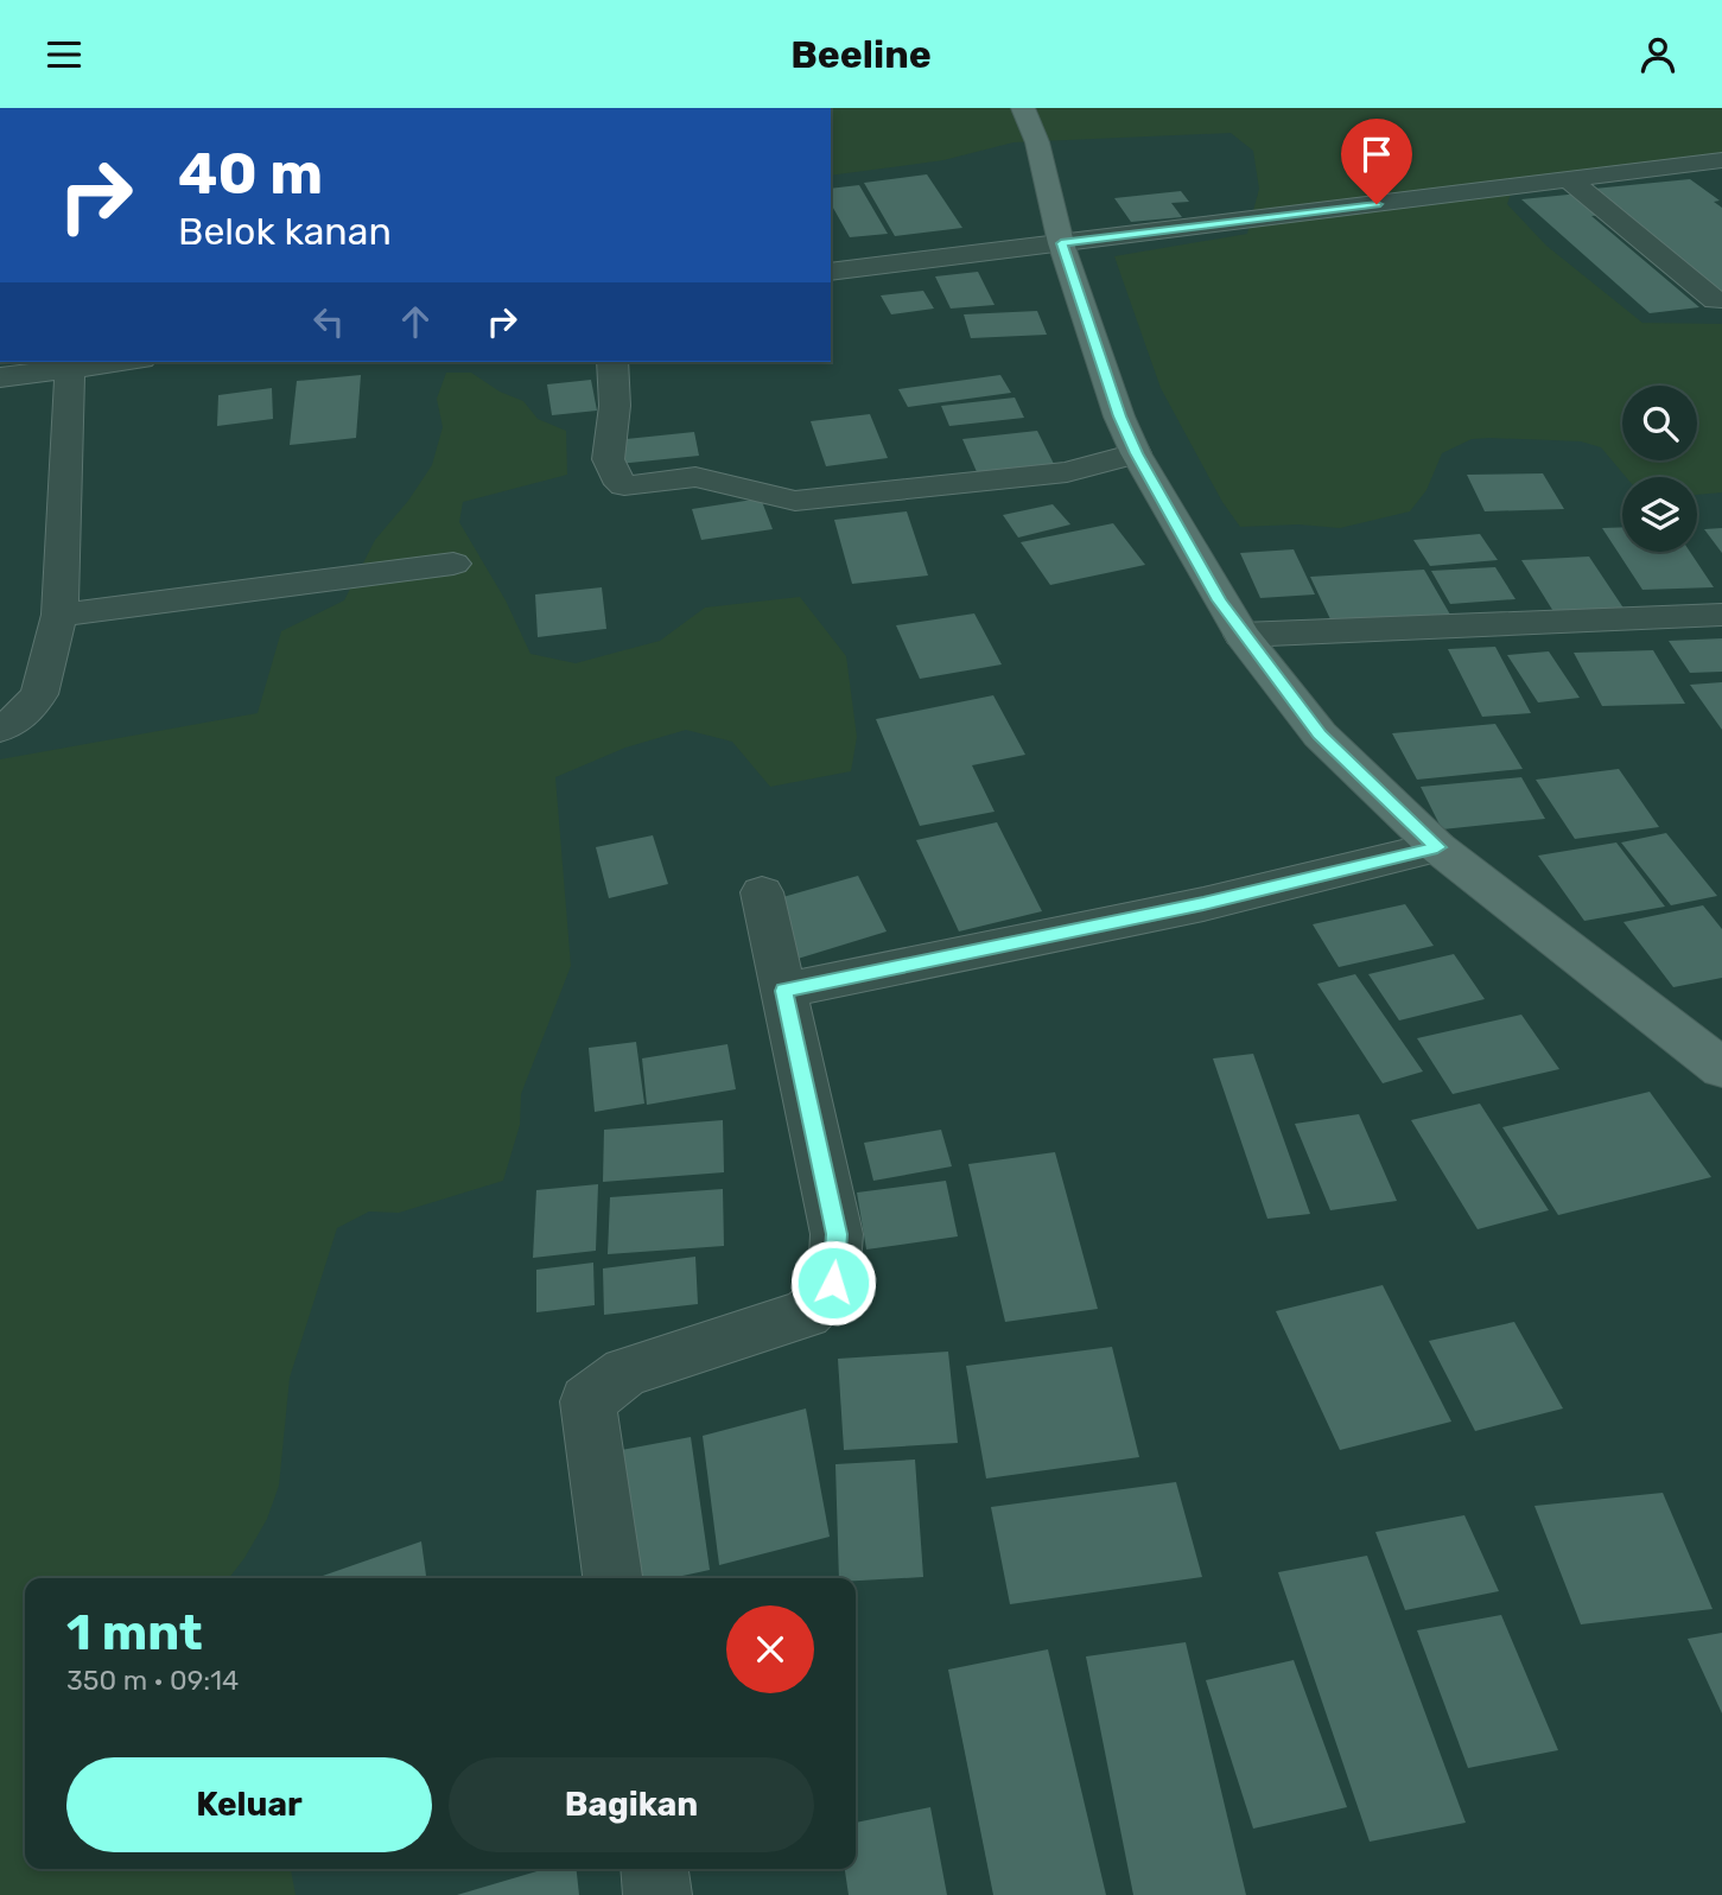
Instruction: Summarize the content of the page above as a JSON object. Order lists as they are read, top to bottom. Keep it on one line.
{"page":{"header":"Beeline","turn":["40 m","Belok kanan"],"heading":["1 mnt","350 m · 09:14"],"buttons":["Keluar","Bagikan"]}}
